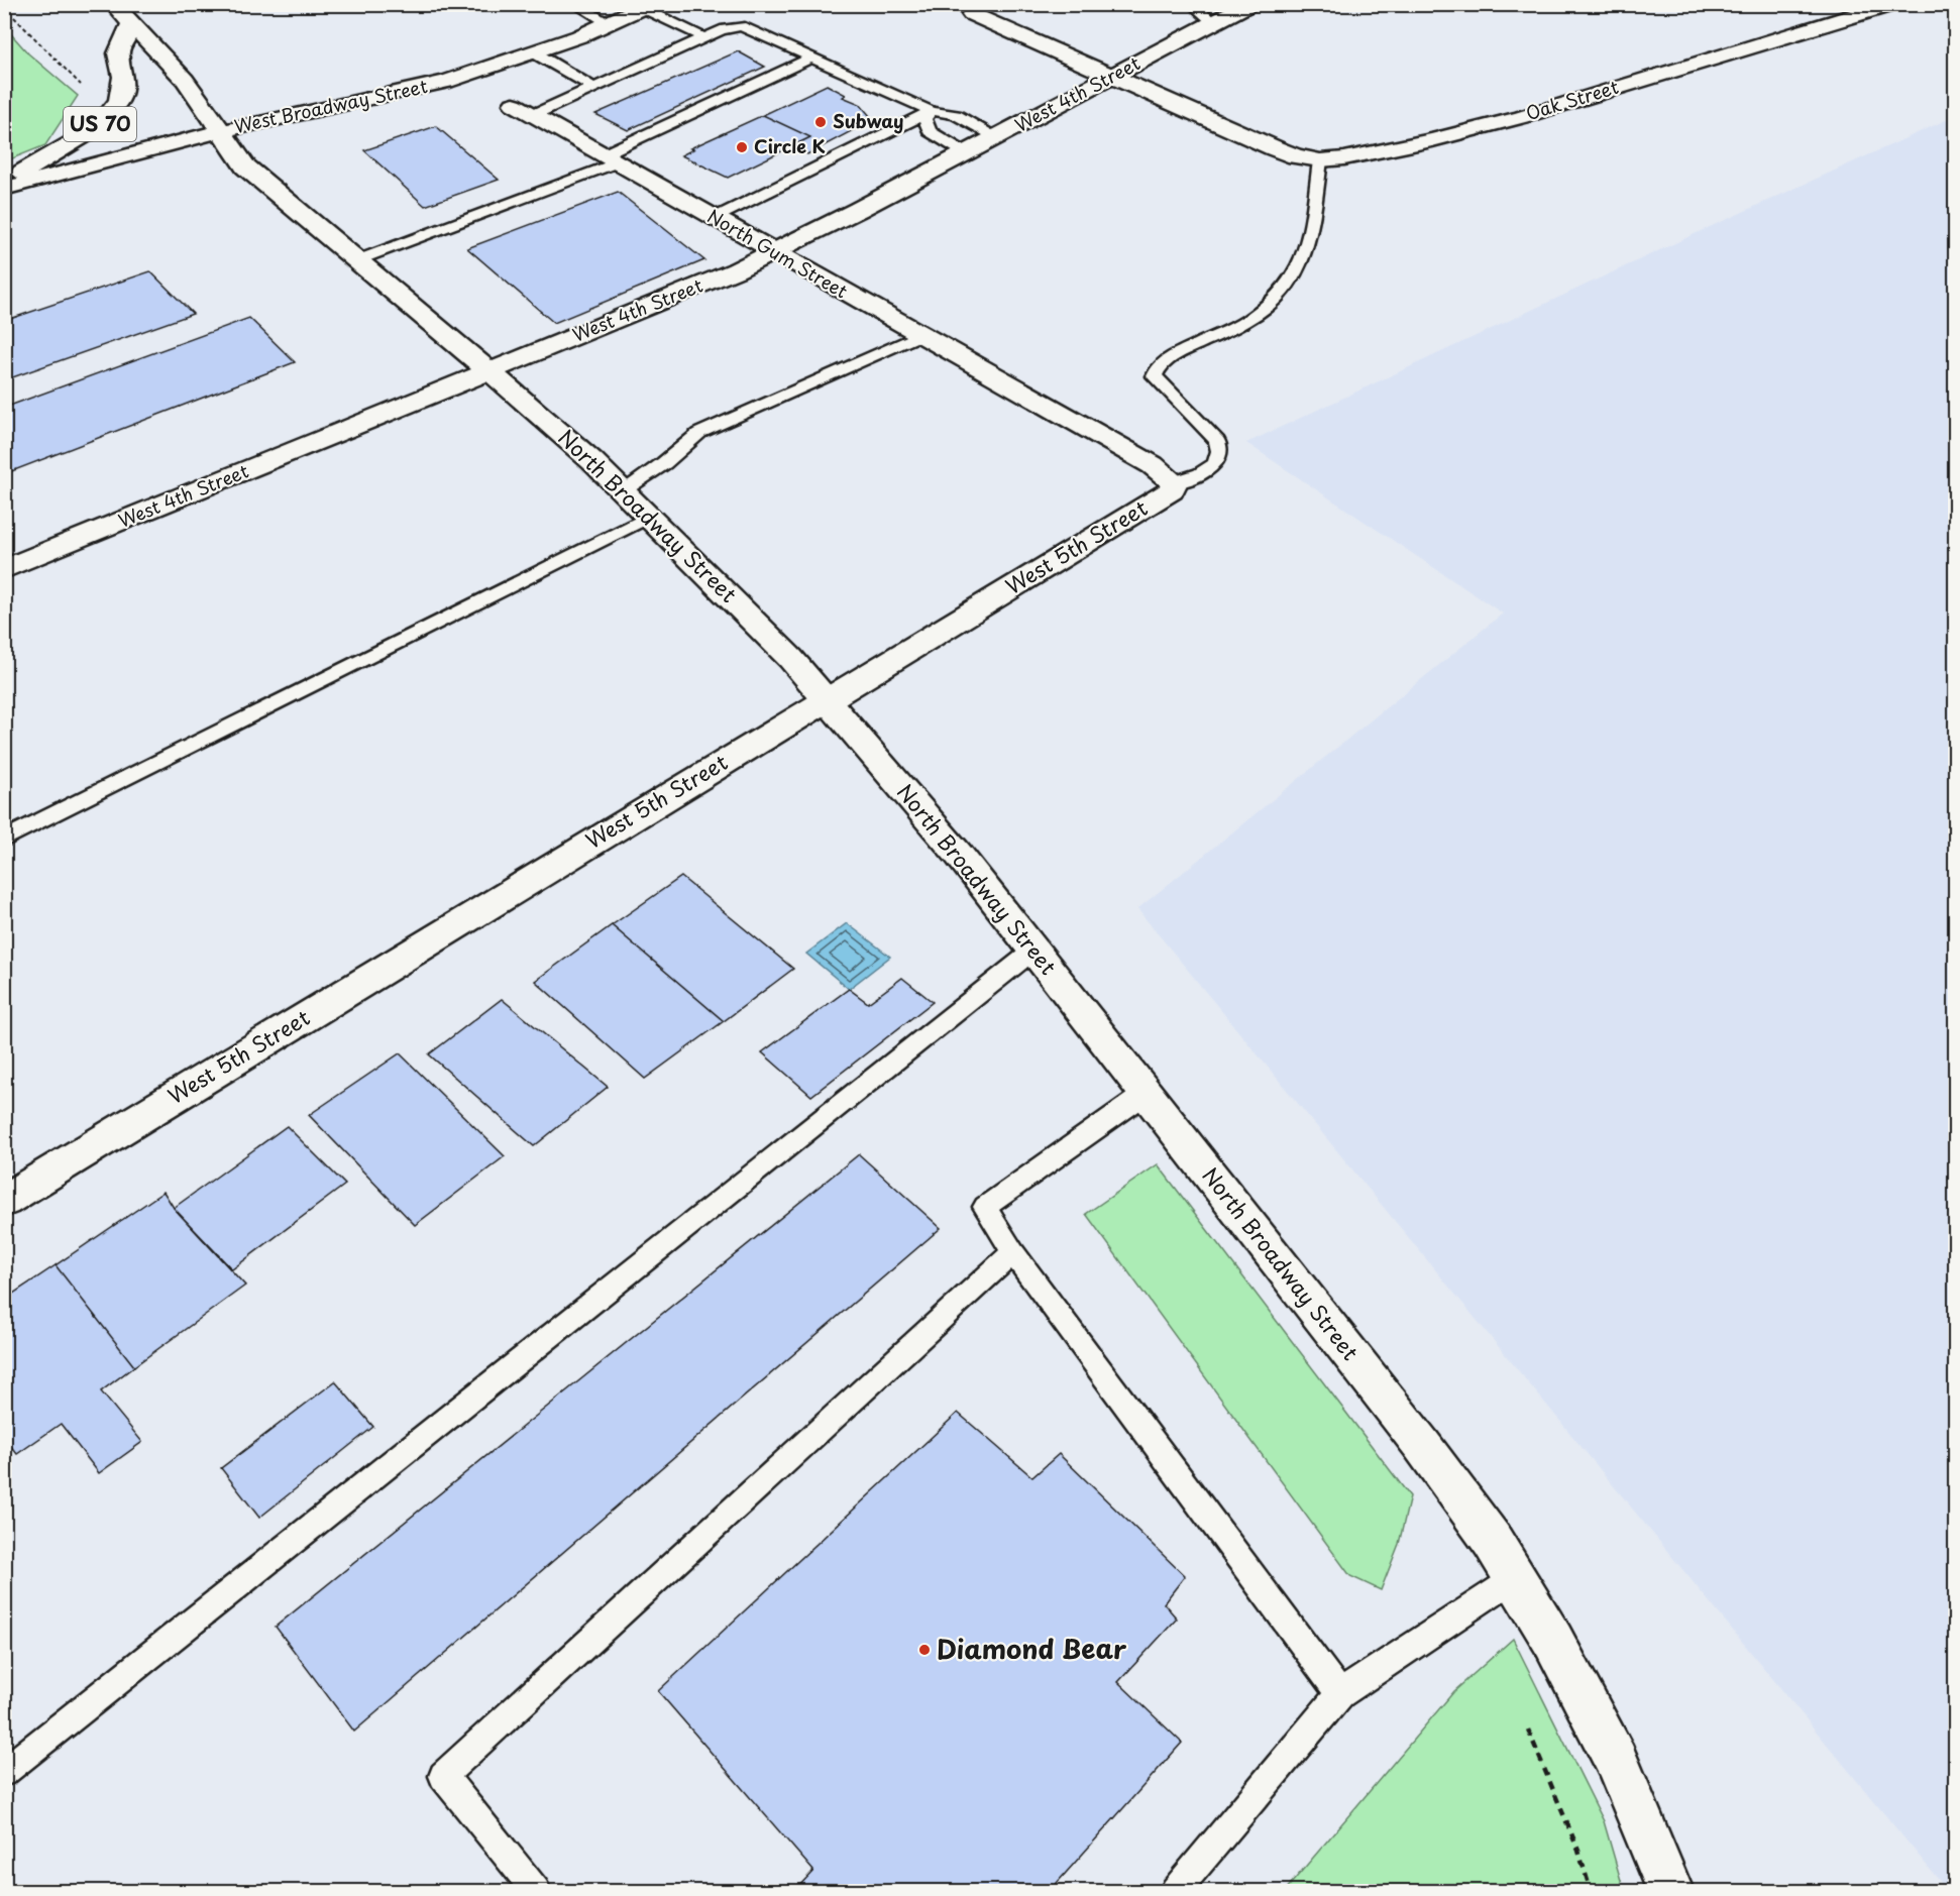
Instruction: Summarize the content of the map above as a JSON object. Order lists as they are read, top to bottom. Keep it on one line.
{"streets":{"street":["West 4th Street","Oak Street","West Broadway Street","US 70","North Gum Street","North Broadway Street","West 5th Street"]},"crossings":[["West 4th Street","Oak Street"],["West 4th Street","North Gum Street"],["West 4th Street","North Broadway Street"],["West Broadway Street","North Broadway Street"],["US 70","North Broadway Street"],["North Gum Street","West 5th Street"],["North Broadway Street","West 5th Street"]],"places":["Subway","Circle K","Diamond Bear"]}
